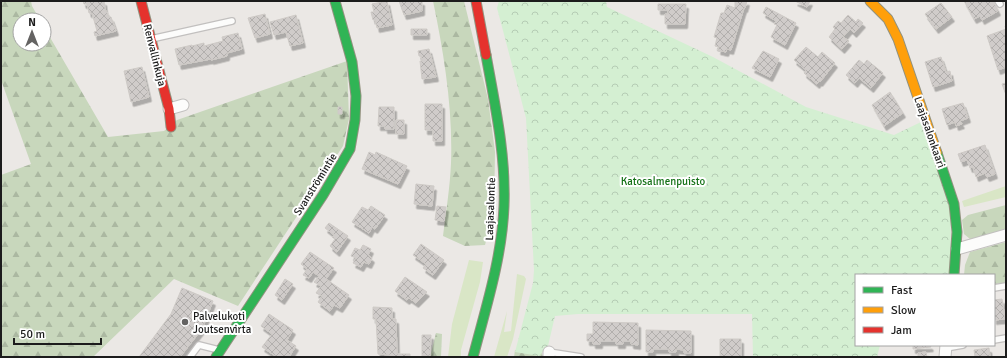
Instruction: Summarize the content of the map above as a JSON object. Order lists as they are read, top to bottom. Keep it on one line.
{"streets":{"street":["Renvallinkuja","Laajasalonkaari","Svanströmintie","Laajasalontie"]},"parks":["Katosalmenpuisto"],"places":["Palvelukoti Joutsenvirta"],"legend":["Fast","Slow","Jam"],"scale_bar":"50 m","north":"top"}
